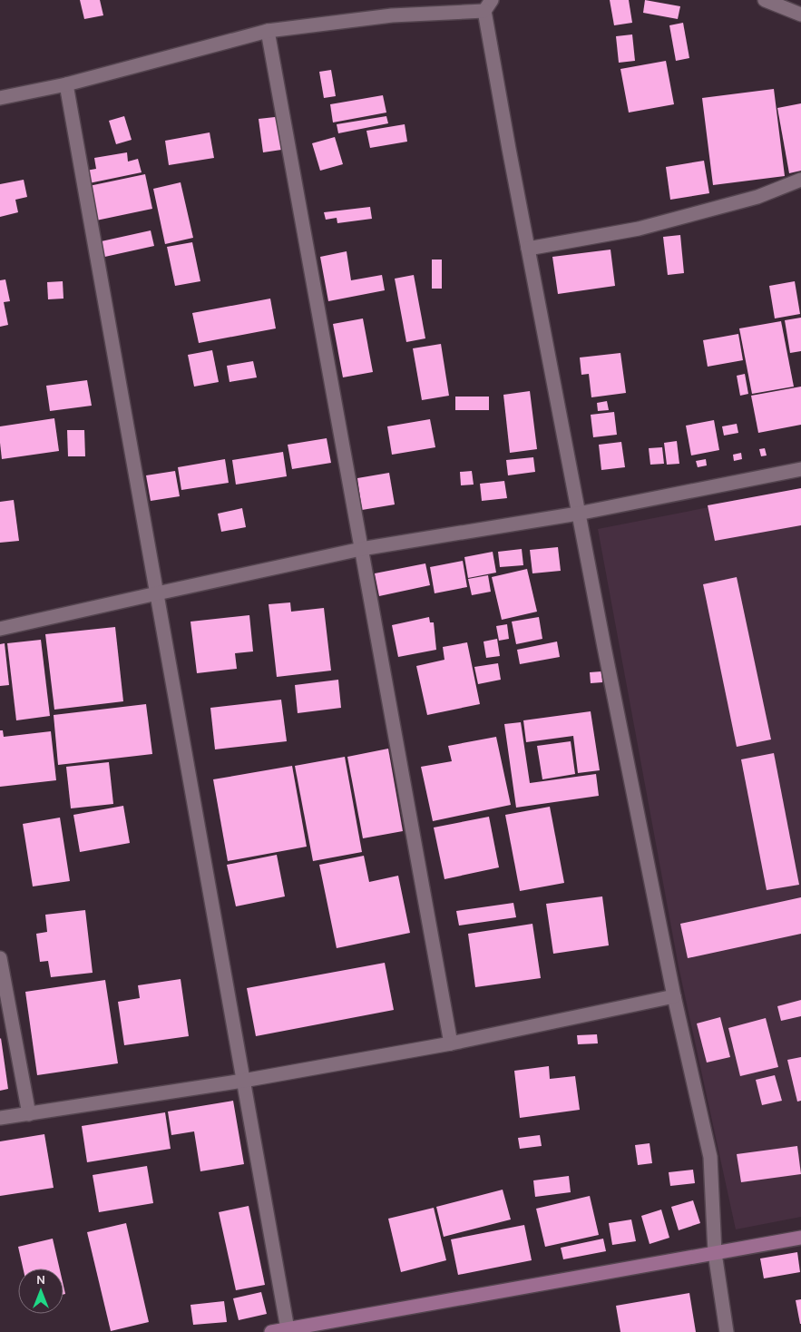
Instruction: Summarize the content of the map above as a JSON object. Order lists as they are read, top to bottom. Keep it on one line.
{"north":"top"}
